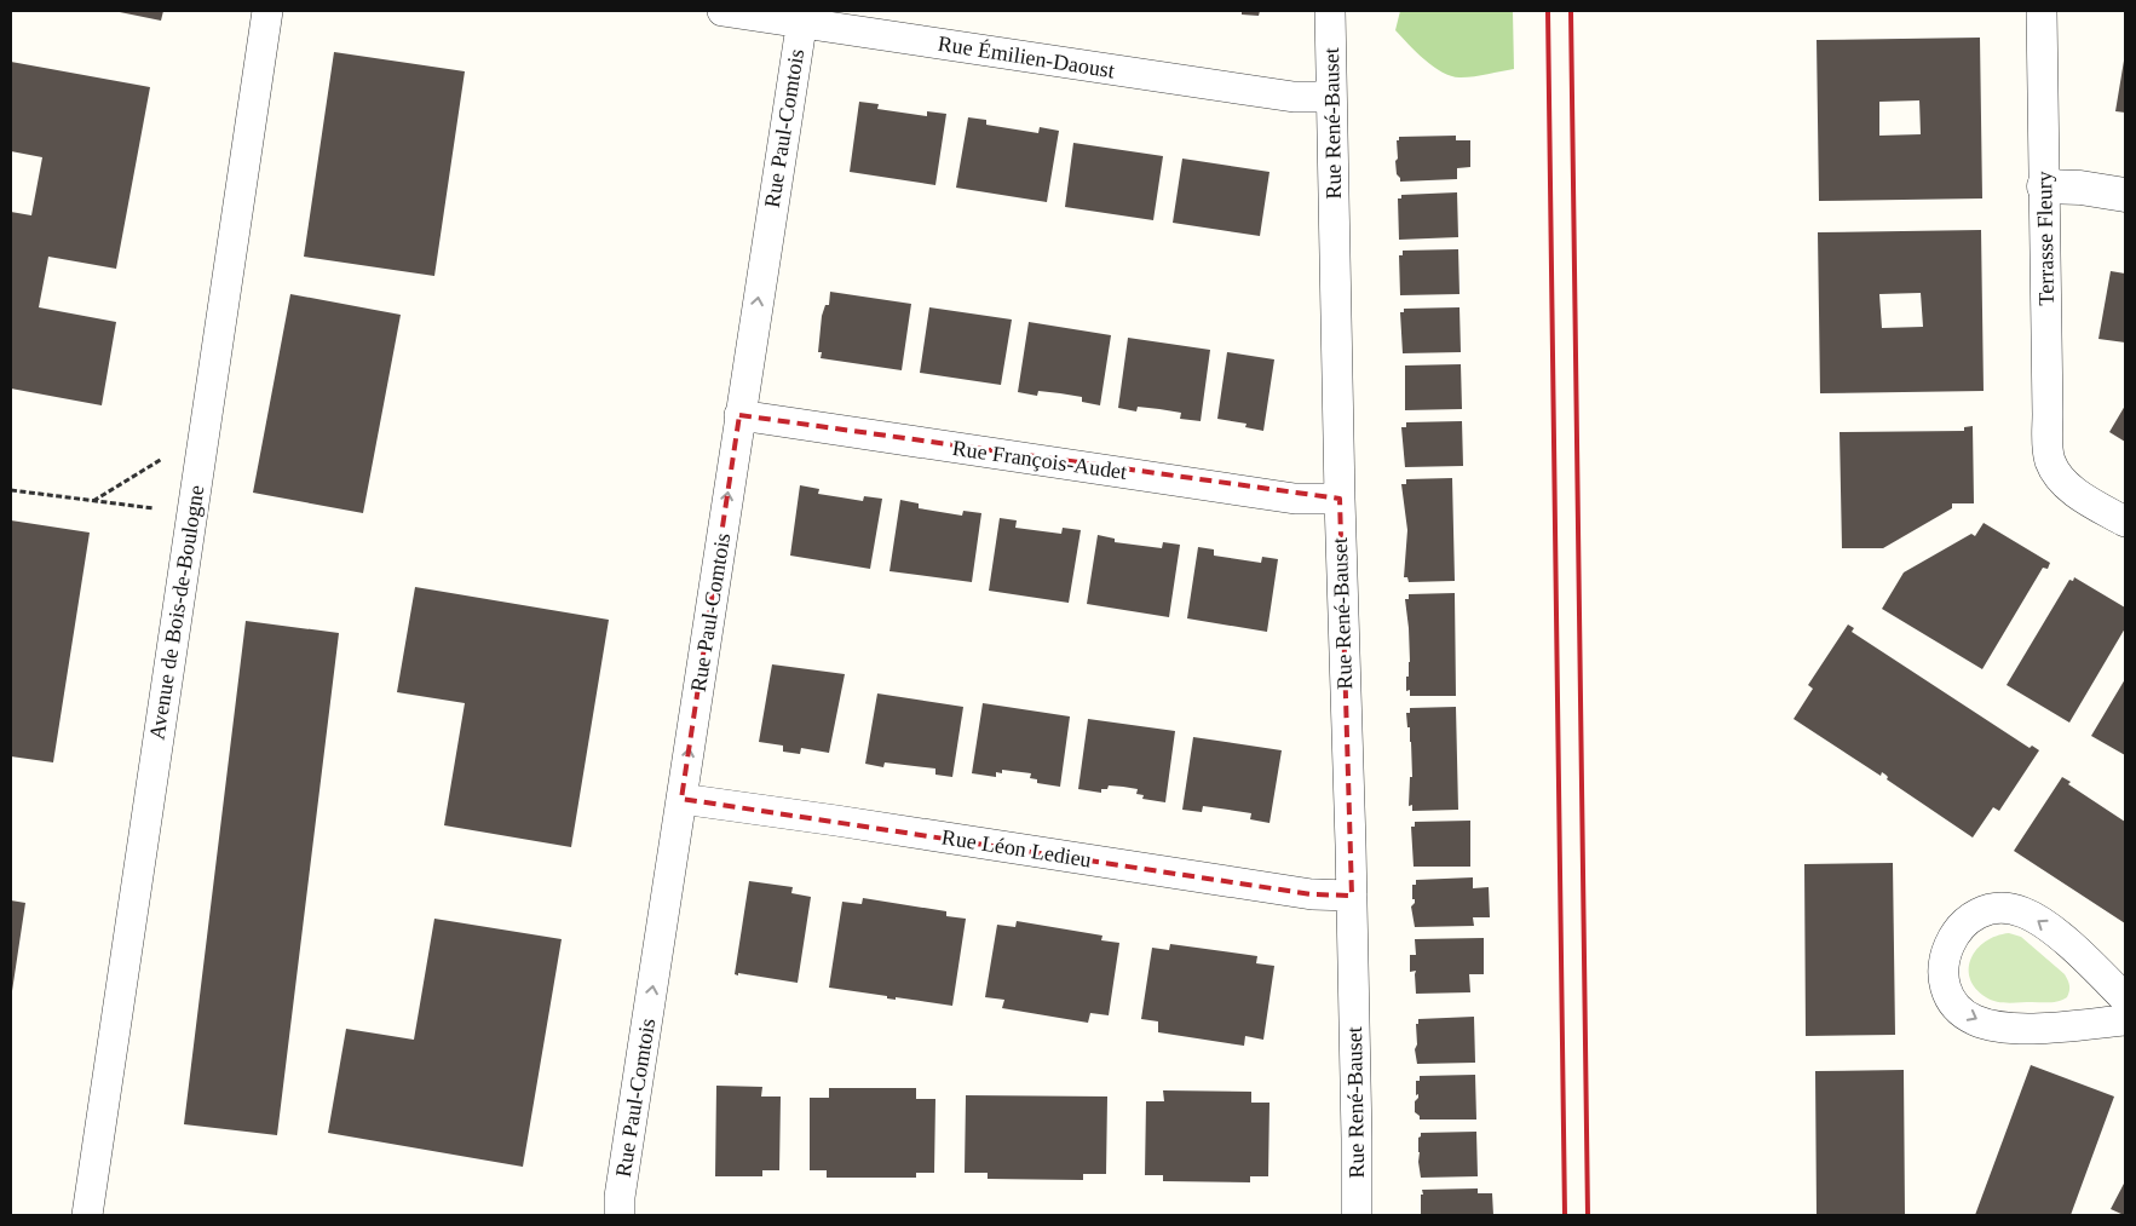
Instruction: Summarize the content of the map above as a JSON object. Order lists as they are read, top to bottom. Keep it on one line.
{"streets":{"street":["Rue Émilien-Daoust","Rue René-Bauset","Rue Paul-Comtois","Terrasse Fleury","Rue François-Audet","Avenue de Bois-de-Boulogne","Rue Léon Ledieu"]},"crossings":[["Rue Émilien-Daoust","Rue René-Bauset"],["Rue Émilien-Daoust","Rue Paul-Comtois"],["Rue René-Bauset","Rue François-Audet"],["Rue René-Bauset","Rue Léon Ledieu"],["Rue Paul-Comtois","Rue François-Audet"],["Rue Paul-Comtois","Rue Léon Ledieu"]],"one_way":["Rue Paul-Comtois"]}
